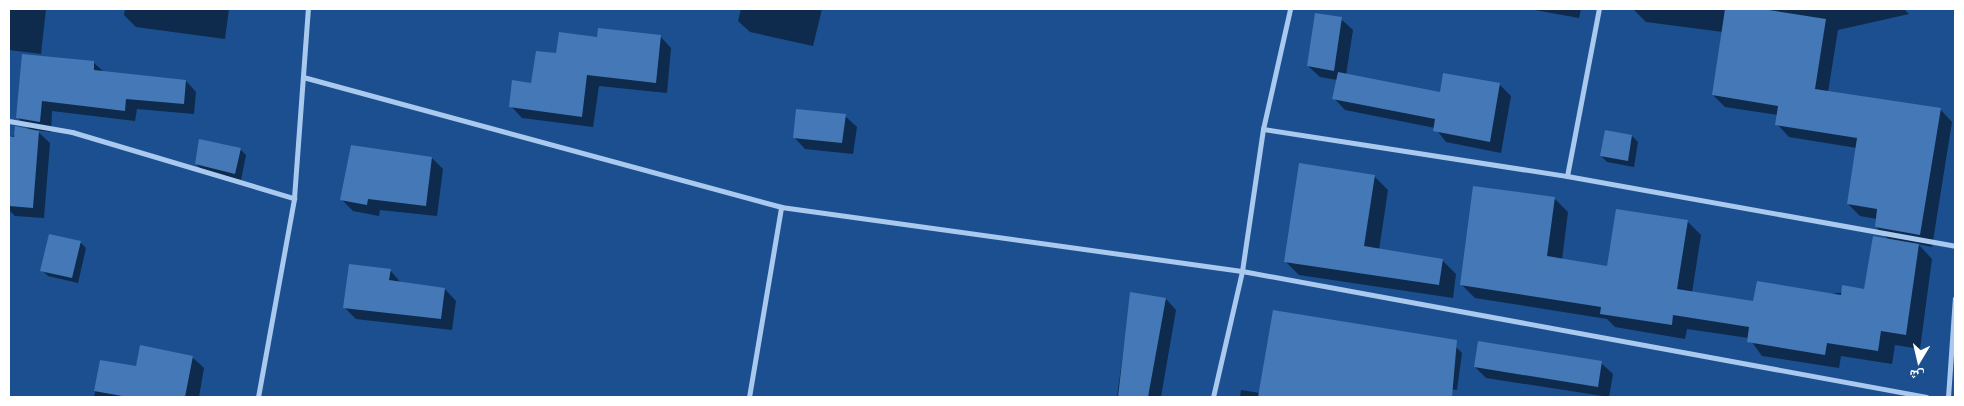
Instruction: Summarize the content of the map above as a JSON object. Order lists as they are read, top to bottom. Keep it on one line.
{"north":"bottom"}
